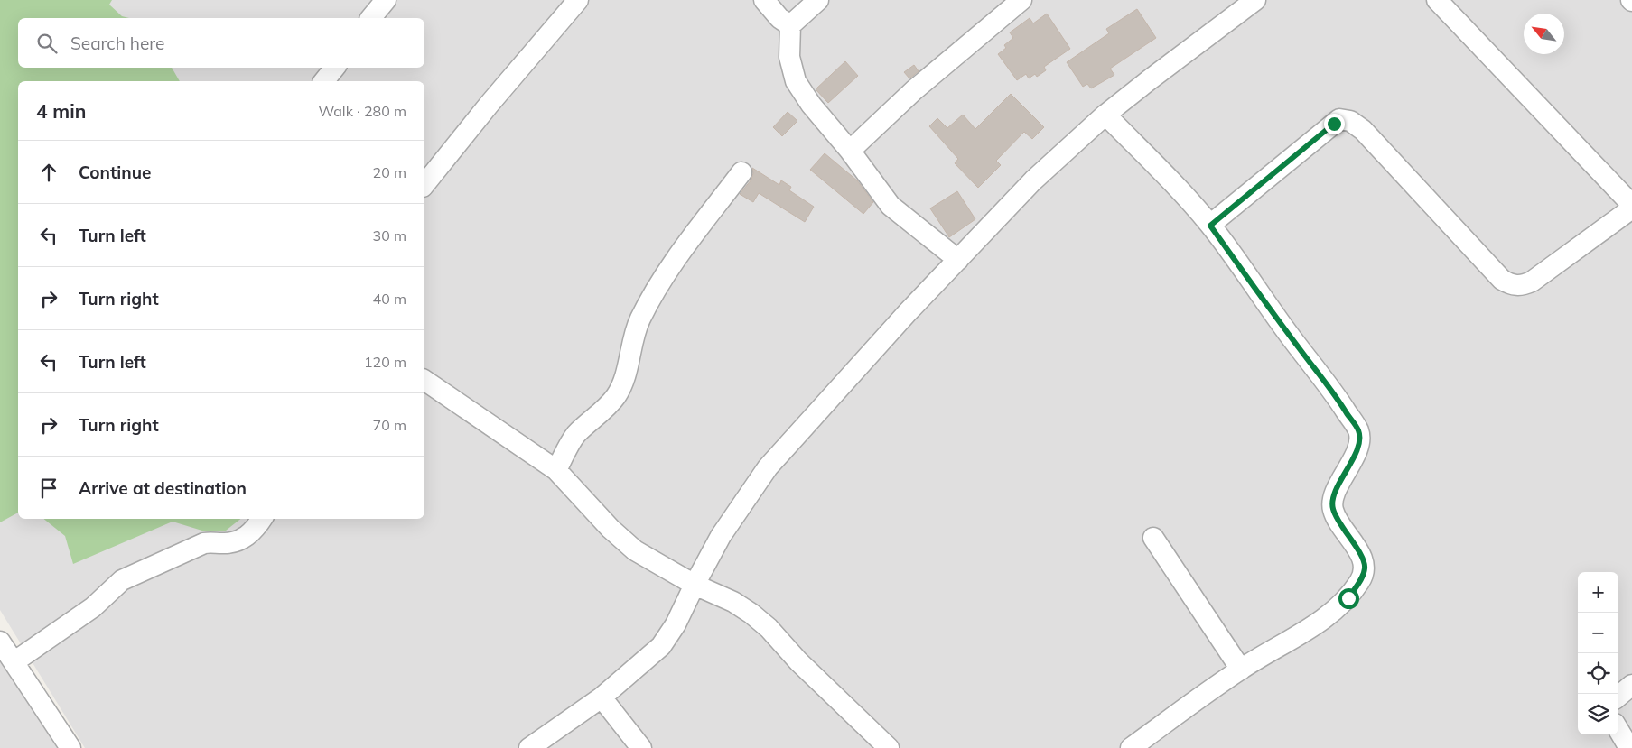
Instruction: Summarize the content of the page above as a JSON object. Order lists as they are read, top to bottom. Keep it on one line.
{"north":"top left","page":{"search":"Search here","heading":["4 min","Walk · 280 m"],"list":[["Continue","20 m"],["Turn left","30 m"],["Turn right","40 m"],["Turn left","120 m"],["Turn right","70 m"],"Arrive at destination"],"map_buttons":["+","−"]}}
